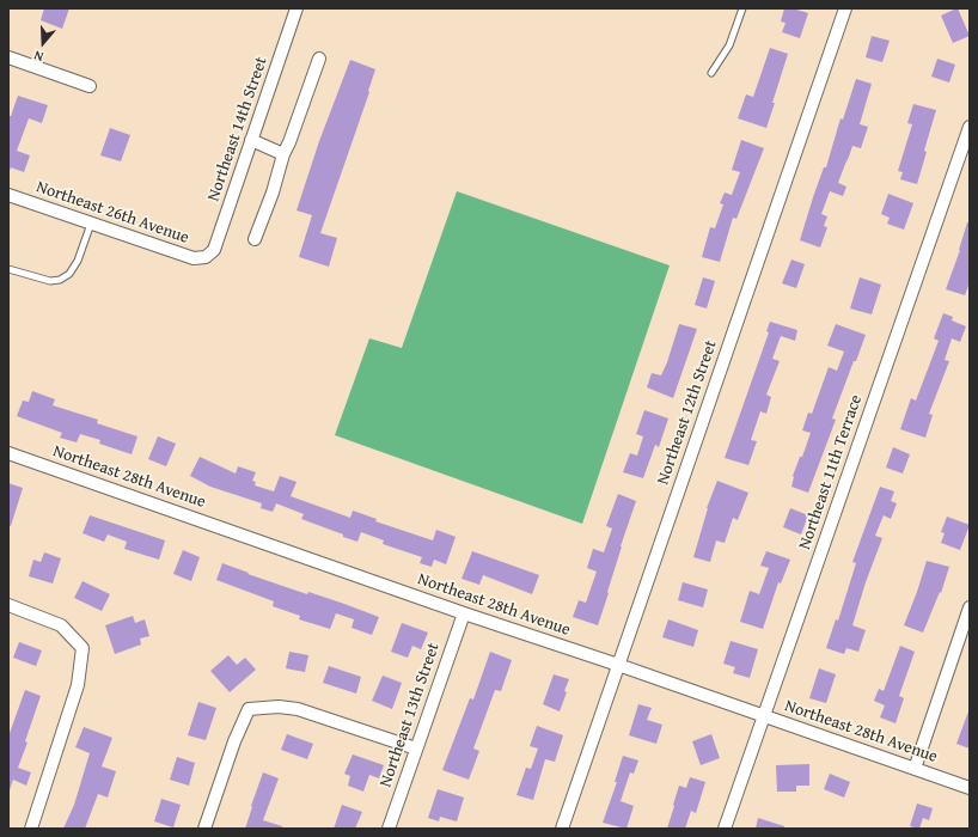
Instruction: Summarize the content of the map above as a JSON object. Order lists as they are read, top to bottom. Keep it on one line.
{"streets":{"street":["Northeast 14th Street","Northeast 26th Avenue","Northeast 12th Street","Northeast 11th Terrace","Northeast 28th Avenue","Northeast 13th Street"]},"crossings":[["Northeast 14th Street","Northeast 26th Avenue"],["Northeast 12th Street","Northeast 28th Avenue"],["Northeast 11th Terrace","Northeast 28th Avenue"],["Northeast 28th Avenue","Northeast 13th Street"]],"north":"bottom"}
